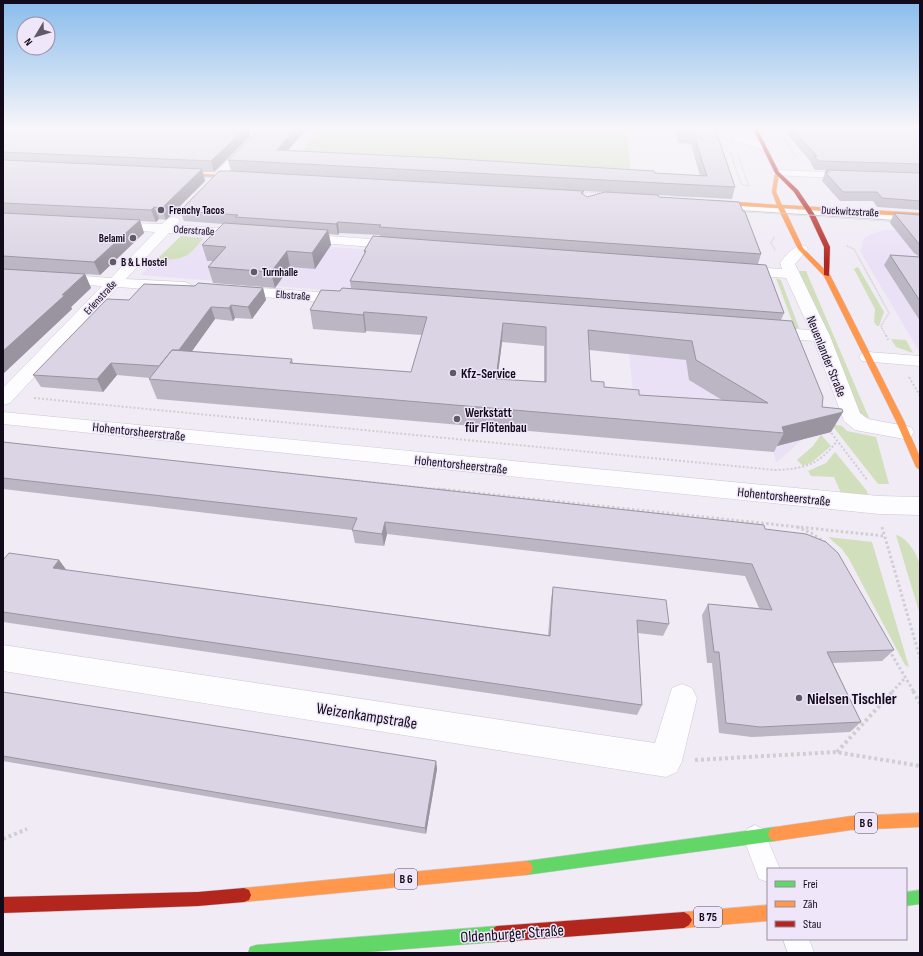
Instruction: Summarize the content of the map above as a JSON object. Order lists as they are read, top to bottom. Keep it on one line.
{"streets":{"main road":["Duckwitzstraße","B 6","B 75","Oldenburger Straße"],"street":["Oderstraße","Elbstraße","Erlenstraße","Neuenlander Straße","Hohentorsheerstraße","Weizenkampstraße"]},"crossings":[["Oderstraße","Erlenstraße"]],"places":["Frenchy Tacos","Belami","B & L Hostel","Turnhalle","Kfz-Service","Werkstatt für Flötenbau","Nielsen Tischler"],"legend":["Frei","Zäh","Stau"],"north":"bottom left"}
